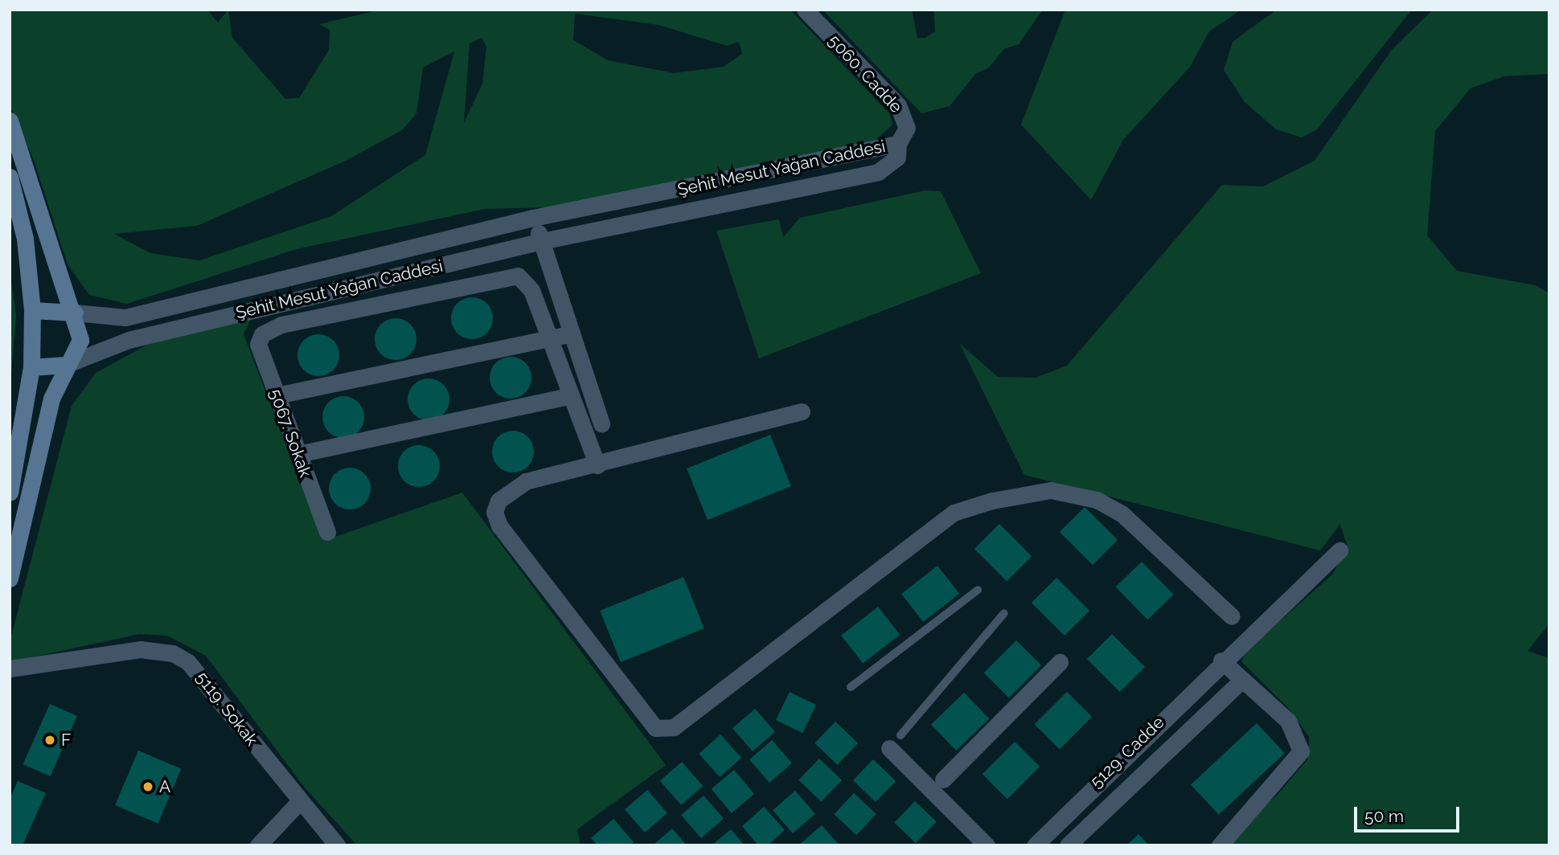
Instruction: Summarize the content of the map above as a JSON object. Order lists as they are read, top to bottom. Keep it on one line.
{"streets":{"street":["5060. Cadde","Şehit Mesut Yağan Caddesi","5067. Sokak","5119. Sokak","5129. Cadde"]},"crossings":[["5060. Cadde","Şehit Mesut Yağan Caddesi"]],"places":["F","A"],"scale_bar":"50 m"}
